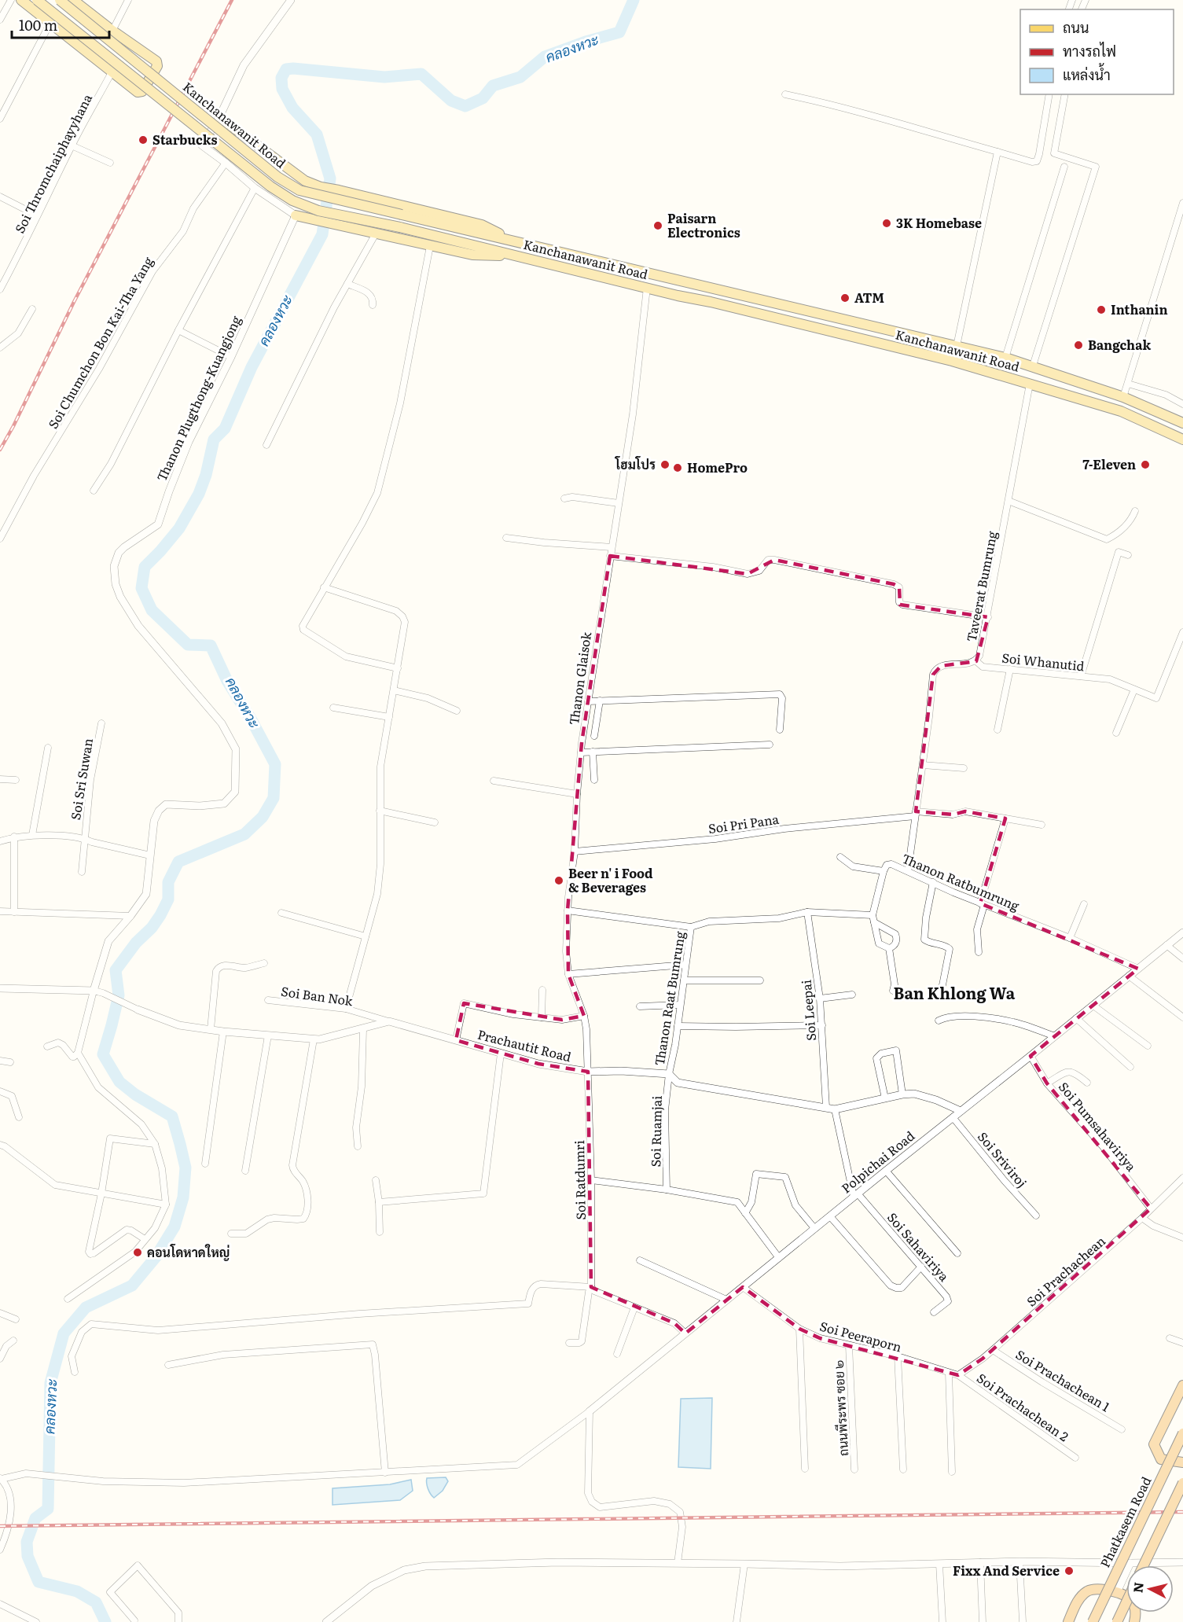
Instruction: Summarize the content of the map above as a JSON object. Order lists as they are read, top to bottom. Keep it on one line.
{"streets":{"highway":["Phatkasem Road"],"main road":["Kanchanawanit Road"],"street":["Soi Thromchaiphayyhana","Soi Chumchon Bon Kai-Tha Yang","Thanon Plugthong-Kuangjong","Taveerat Bumrung","Soi Whanutid","Thanon Glaisok","Soi Sri Suwan","Soi Pri Pana","Thanon Ratbumrung","Soi Ban Nok","Thanon Raat Bumrung","Soi Leepai","Prachautit Road","Soi Pumsahaviriya","Soi Ruamjai","Soi Sriviroj","Polpichai Road","Soi Ratdumri","Soi Sahaviriya","Soi Prachachean","Soi Peeraporn","Soi Prachachean 1","Soi Prachachean 2","ถนนพีระพร ซอย ๒"]},"crossings":[["Kanchanawanit Road","Taveerat Bumrung"],["Kanchanawanit Road","Thanon Glaisok"],["Taveerat Bumrung","Soi Whanutid"],["Taveerat Bumrung","Soi Pri Pana"],["Taveerat Bumrung","Thanon Ratbumrung"],["Thanon Glaisok","Soi Pri Pana"],["Thanon Glaisok","Prachautit Road"],["Thanon Glaisok","Soi Ratdumri"],["Thanon Ratbumrung","Polpichai Road"],["Soi Ban Nok","Prachautit Road"],["Thanon Raat Bumrung","Prachautit Road"],["Thanon Raat Bumrung","Soi Ruamjai"],["Soi Leepai","Prachautit Road"],["Prachautit Road","Soi Ruamjai"],["Prachautit Road","Polpichai Road"],["Prachautit Road","Soi Ratdumri"],["Soi Pumsahaviriya","Polpichai Road"],["Soi Pumsahaviriya","Soi Prachachean"],["Soi Sriviroj","Polpichai Road"],["Polpichai Road","Soi Sahaviriya"],["Polpichai Road","Soi Peeraporn"],["Soi Prachachean","Soi Peeraporn"],["Soi Prachachean","Soi Prachachean 1"],["Soi Prachachean","Soi Prachachean 2"],["Soi Peeraporn","Soi Prachachean 2"],["Soi Peeraporn","ถนนพีระพร ซอย ๒"]],"districts":["Ban Khlong Wa"],"water":["คลองหวะ"],"places":["Starbucks","3K Homebase","Paisarn Electronics","ATM","Inthanin","Bangchak","โฮมโปร","7-Eleven","HomePro","Beer n' i Food & Beverages","คอนโดหาดใหญ่","Fixx And Service"],"legend":["ถนน","ทางรถไฟ","แหล่งน้ำ"],"scale_bar":"100 m","north":"left"}
